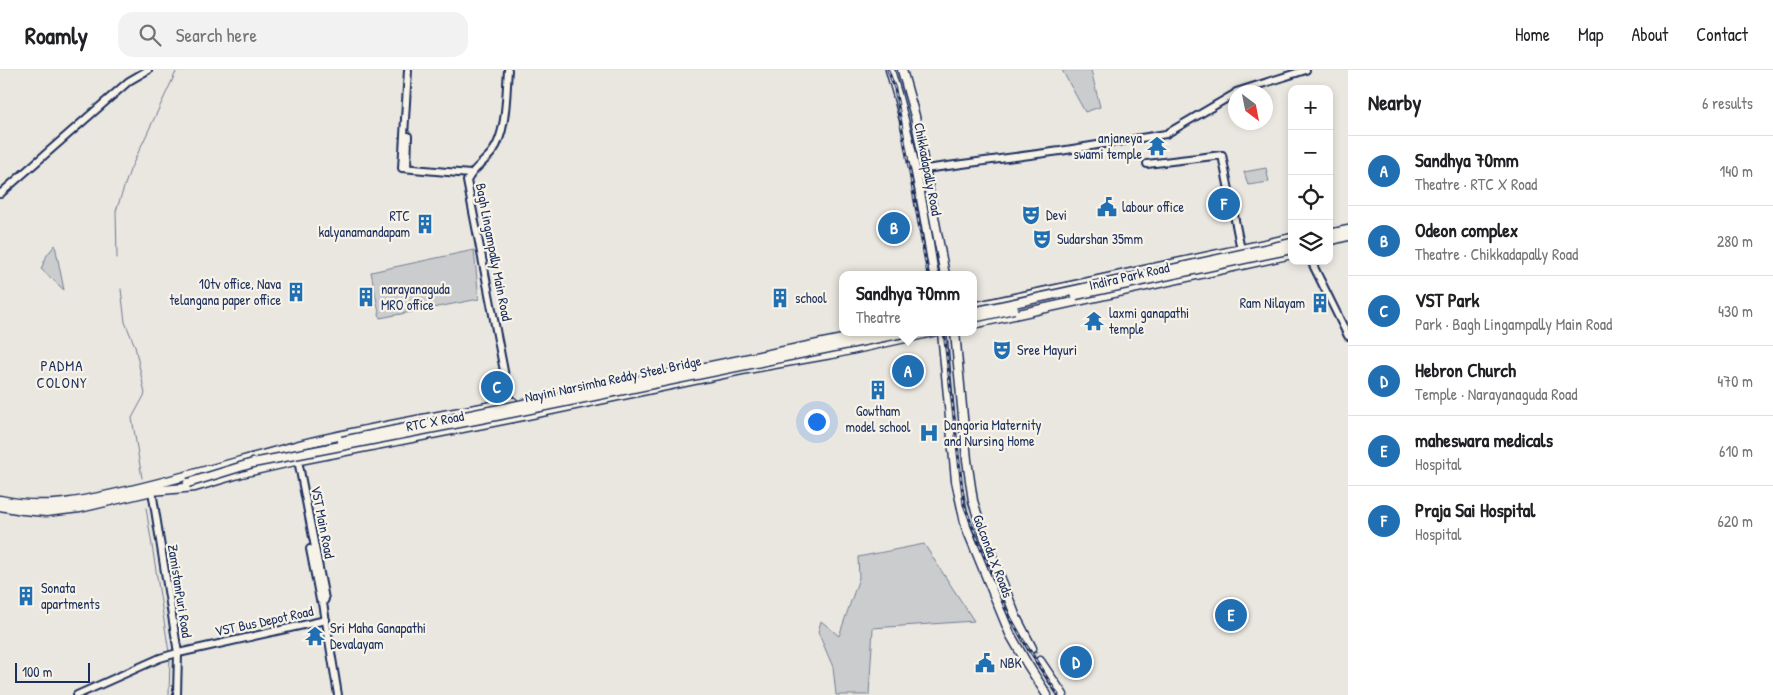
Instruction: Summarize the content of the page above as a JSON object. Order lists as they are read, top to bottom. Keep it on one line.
{"streets":{"main road":["Chikkadapally Road","Indira Park Road","Nayini Narsimha Reddy Steel Bridge","RTC X Road","Golconda X Roads"],"street":["Bagh Lingampally Main Road","VST Main Road","ZamistanPuri Road","VST Bus Depot Road"]},"crossings":[["Bagh Lingampally Main Road","RTC X Road"],["Nayini Narsimha Reddy Steel Bridge","RTC X Road"],["RTC X Road","VST Main Road"],["RTC X Road","ZamistanPuri Road"],["VST Main Road","VST Bus Depot Road"],["ZamistanPuri Road","VST Bus Depot Road"]],"districts":["PADMA COLONY"],"places":{"temple":["anjaneya swami temple","laxmi ganapathi temple","Sri Maha Ganapathi Devalayam"],"public building":["labour office","NBK"],"theatre":["Devi","Sudarshan 35mm","Sree Mayuri"],"building":["RTC kalyanamandapam","10tv office, Nava telangana paper office","narayanaguda MRO office","school","Ram Nilayam","Gowtham model school","Sonata apartments"],"hospital":["Dangoria Maternity and Nursing Home"]},"scale_bar":"100 m","north":"bottom right","page":{"header":"Roamly","search":"Search here","nav":["Home","Map","About","Contact"],"heading":["Nearby","6 results"],"map_buttons":["+","−"],"list":[{"mark":"A","name":"Sandhya 70mm","note":"Theatre · RTC X Road","value":"140 m"},{"mark":"B","name":"Odeon complex","note":"Theatre · Chikkadapally Road","value":"280 m"},{"mark":"C","name":"VST Park","note":"Park · Bagh Lingampally Main Road","value":"430 m"},{"mark":"D","name":"Hebron Church","note":"Temple · Narayanaguda Road","value":"470 m"},{"mark":"E","name":"maheswara medicals","note":"Hospital","value":"610 m"},{"mark":"F","name":"Praja Sai Hospital","note":"Hospital","value":"620 m"}],"pins":["F","B","A","C","E","D"],"popup":["Sandhya 70mm","Theatre"],"scale":"100 m"}}
